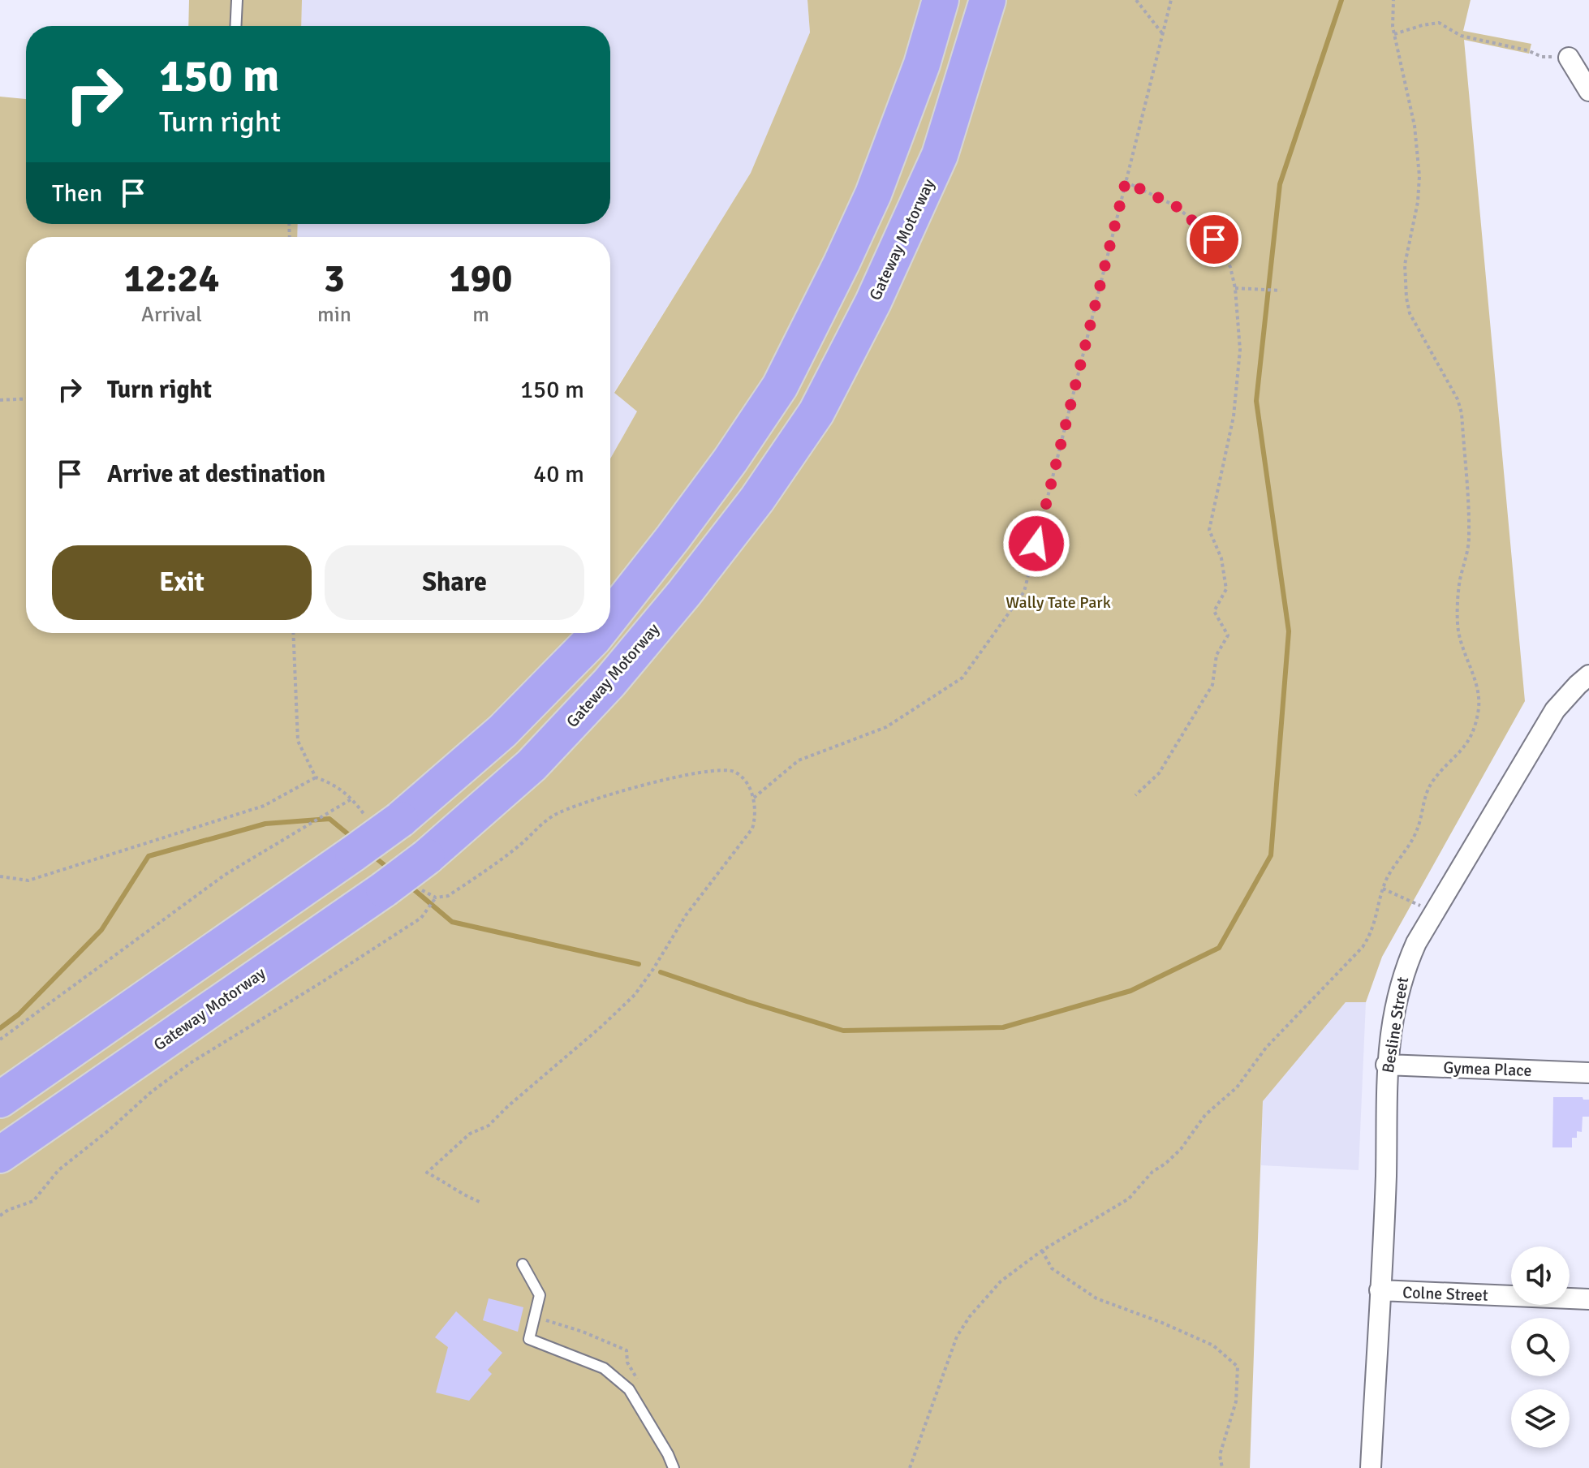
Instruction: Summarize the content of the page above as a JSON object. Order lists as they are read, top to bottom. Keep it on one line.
{"streets":{"highway":["Gateway Motorway"],"street":["Besline Street","Gymea Place","Colne Street"]},"crossings":[["Besline Street","Gymea Place"],["Besline Street","Colne Street"]],"parks":["Wally Tate Park"],"page":{"turn":["150 m","Turn right"],"then":"Then","eta":["12:24","Arrival","3","min","190","m"],"list":[{"name":"Turn right","value":"150 m"},{"name":"Arrive at destination","value":"40 m"}],"buttons":["Exit","Share"]}}
